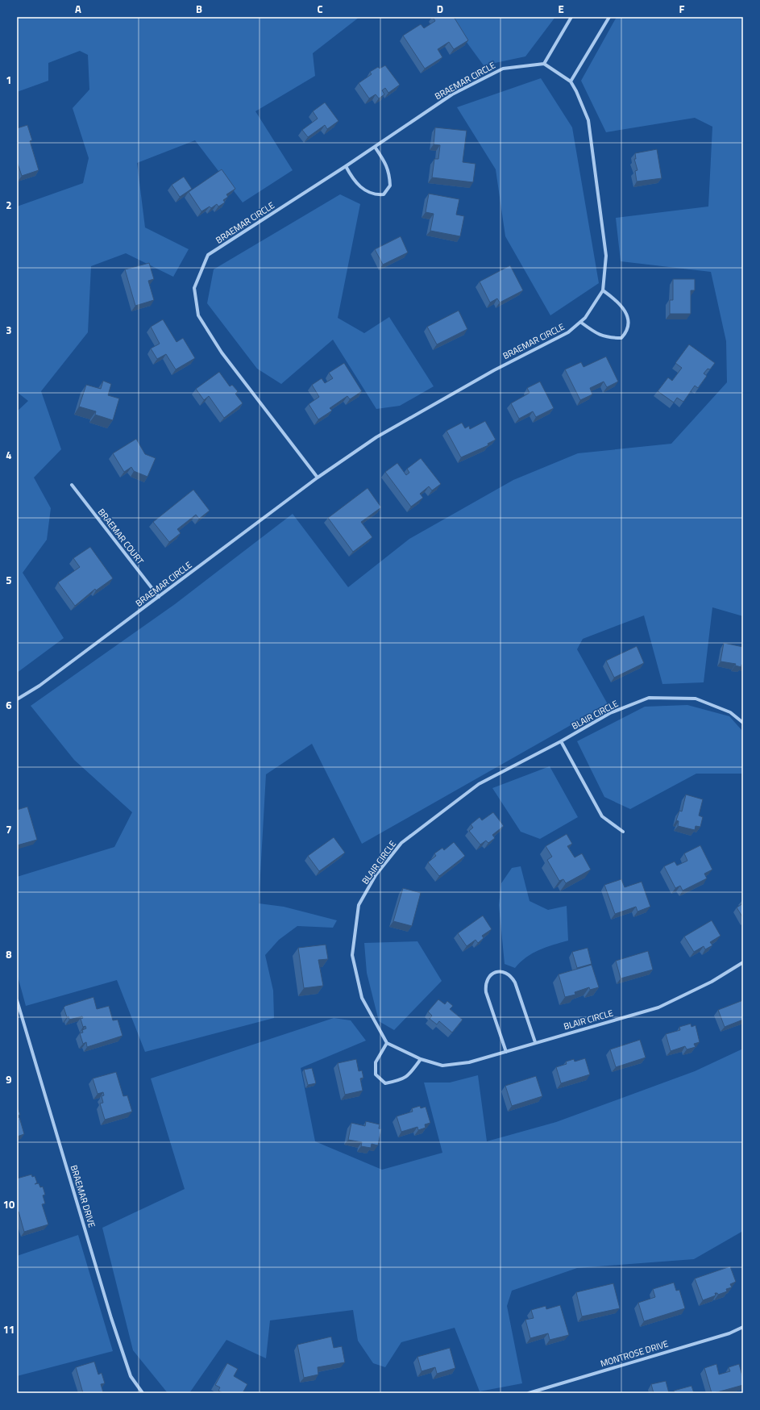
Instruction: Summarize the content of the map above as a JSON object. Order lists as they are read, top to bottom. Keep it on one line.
{"streets":{"street":["BRAEMAR CIRCLE","BRAEMAR COURT","BLAIR CIRCLE","BRAEMAR DRIVE","MONTROSE DRIVE"]},"crossings":[["BRAEMAR CIRCLE","BRAEMAR COURT"]],"grid":{"columns":["A","B","C","D","E","F"],"rows":["1","2","3","4","5","6","7","8","9","10","11"]}}
